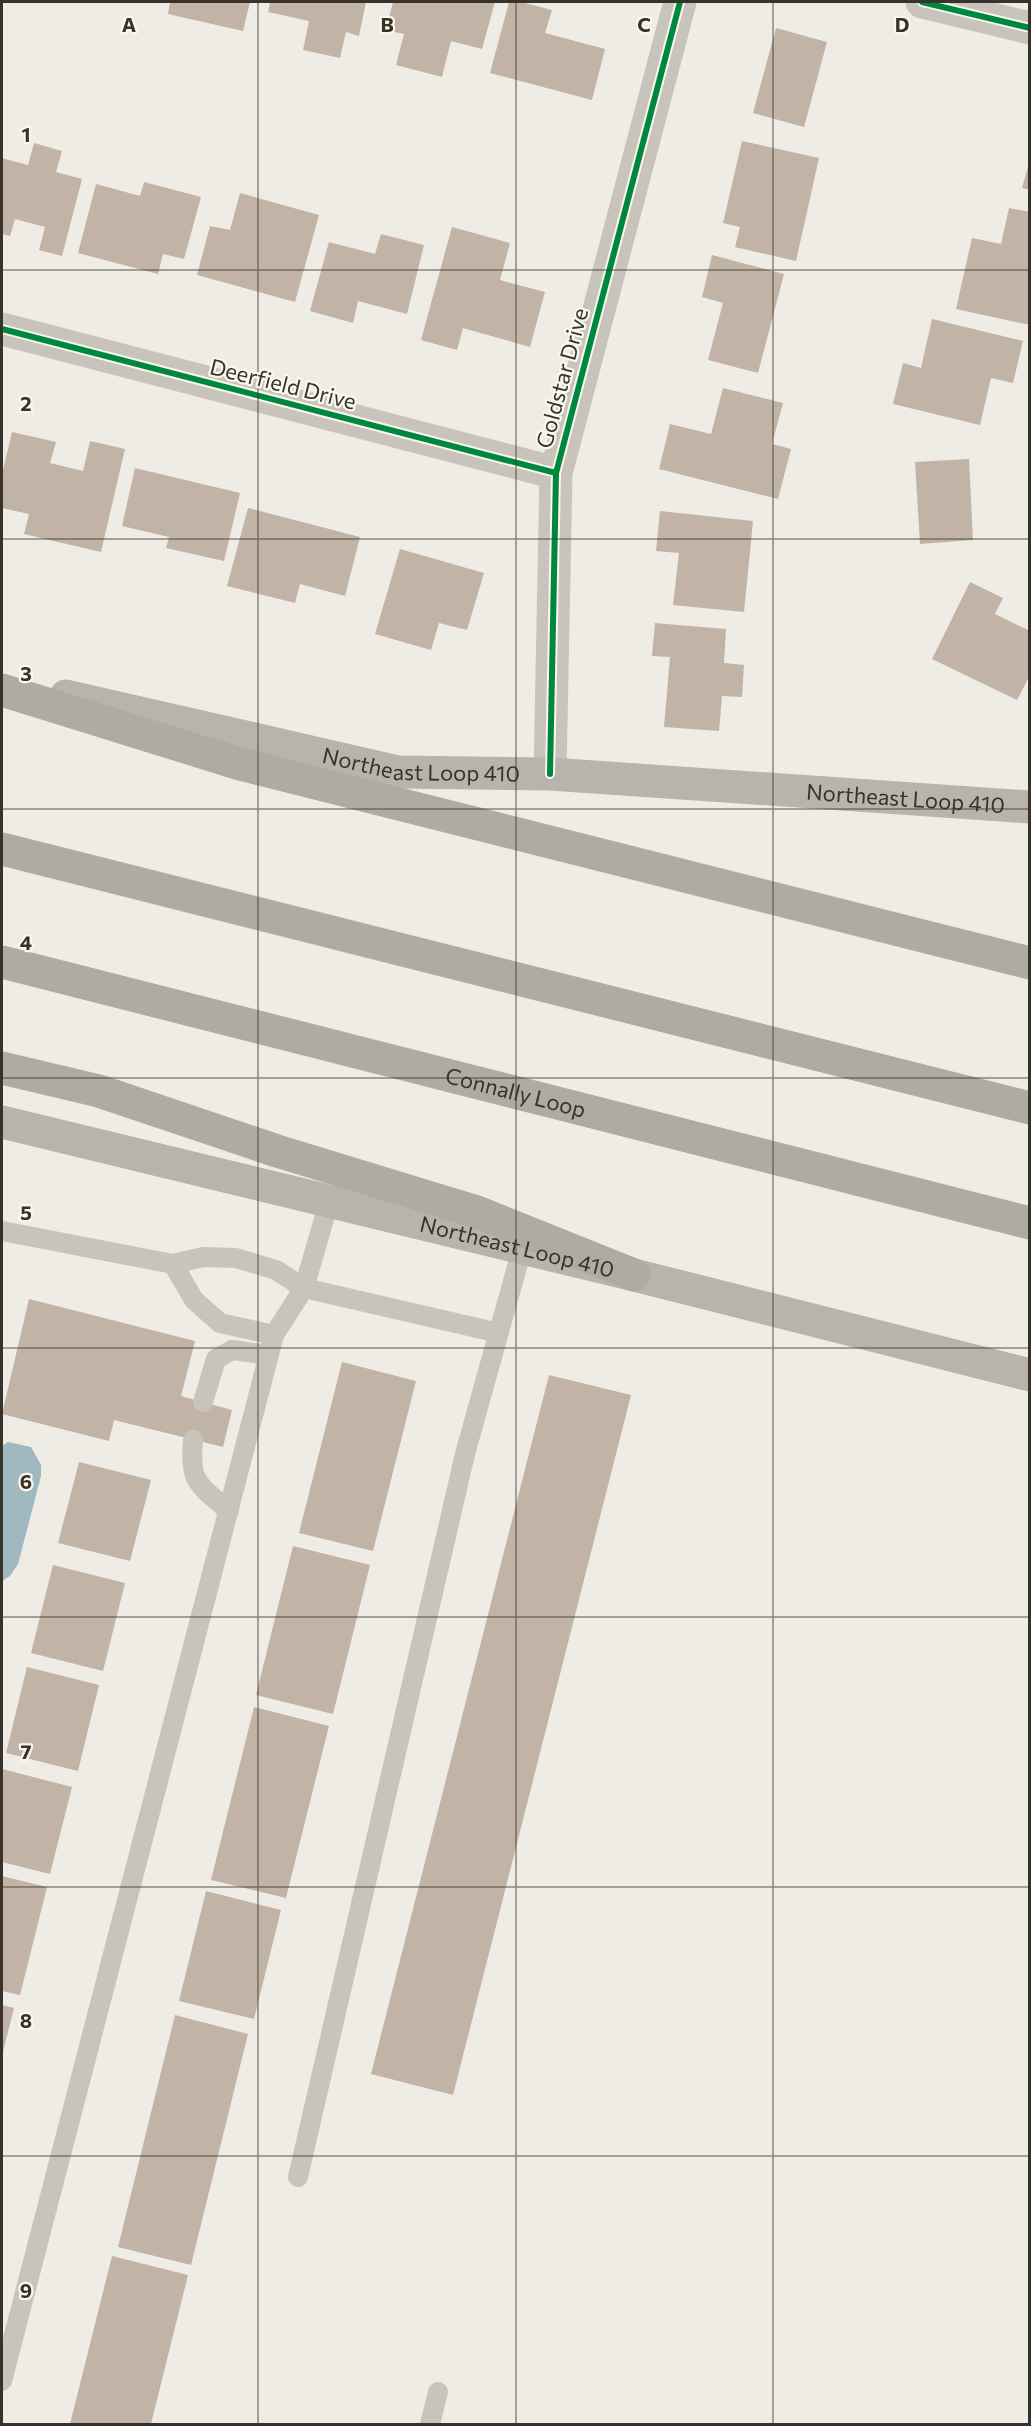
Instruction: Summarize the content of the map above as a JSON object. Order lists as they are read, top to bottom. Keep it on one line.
{"streets":{"highway":["Connally Loop"],"main road":["Northeast Loop 410"],"street":["Goldstar Drive","Deerfield Drive"]},"crossings":[["Goldstar Drive","Deerfield Drive"],["Goldstar Drive","Northeast Loop 410"]],"grid":{"columns":["A","B","C","D"],"rows":["1","2","3","4","5","6","7","8","9"]}}
